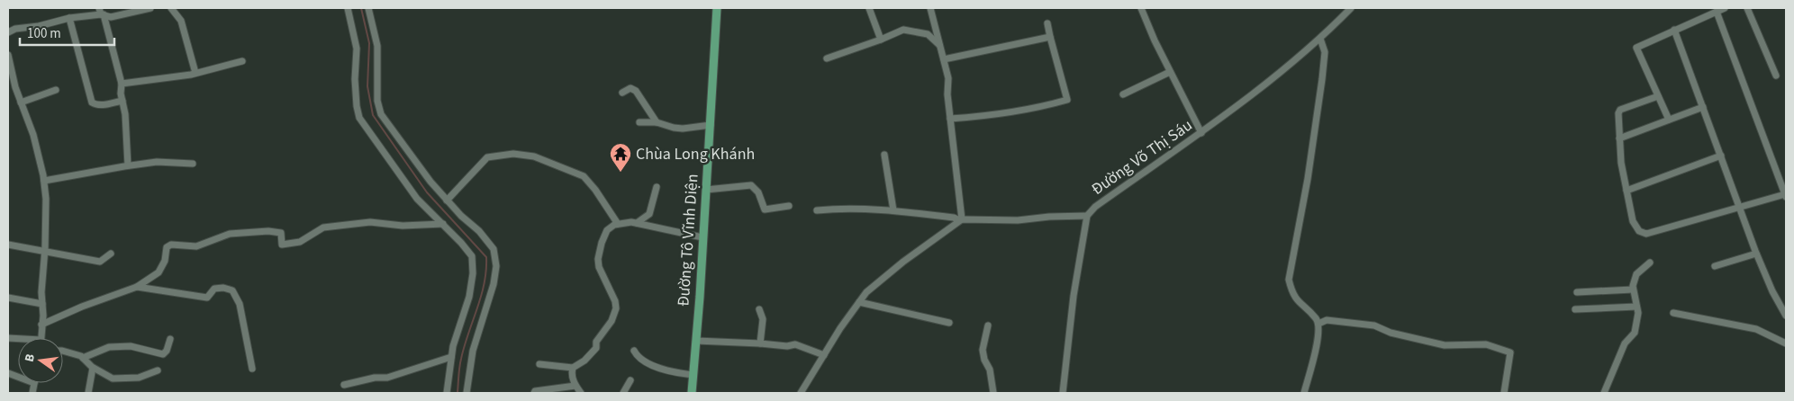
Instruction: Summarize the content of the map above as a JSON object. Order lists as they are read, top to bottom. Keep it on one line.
{"streets":{"main road":["Đường Tô Vĩnh Diện"],"street":["Đường Võ Thị Sáu"]},"places":{"temple":["Chùa Long Khánh"]},"scale_bar":"100 m","north":"left"}
